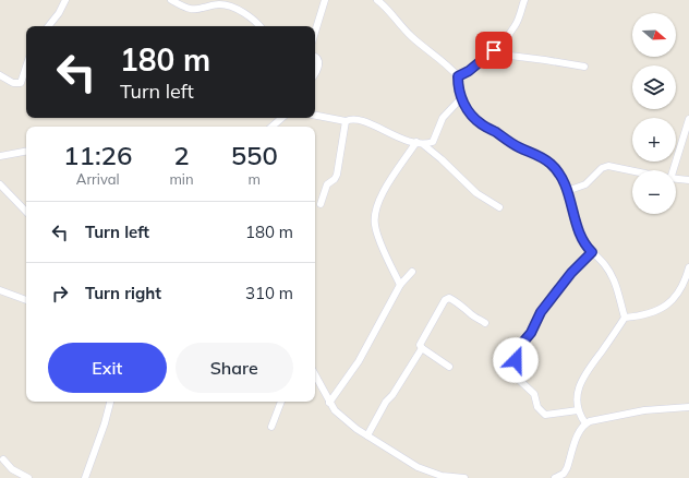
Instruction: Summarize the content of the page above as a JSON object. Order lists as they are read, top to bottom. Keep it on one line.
{"north":"right","page":{"map_buttons":["+","−"],"turn":["180 m","Turn left"],"eta":["11:26","Arrival","2","min","550","m"],"list":[{"name":"Turn left","value":"180 m"},{"name":"Turn right","value":"310 m"}],"buttons":["Exit","Share"]}}
